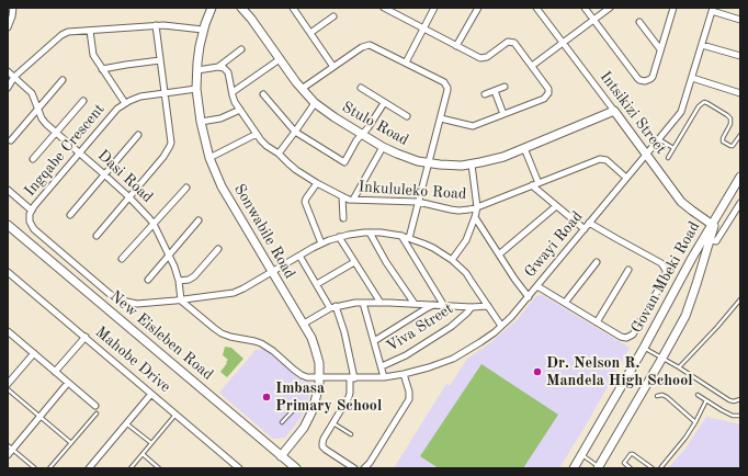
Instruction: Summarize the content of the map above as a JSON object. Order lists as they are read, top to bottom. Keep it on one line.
{"streets":{"street":["Intsikizi Street","Stulo Road","Ingqabe Crescent","Dasi Road","Inkululeko Road","Sonwabile Road","Gwayi Road","Govan Mbeki Road","Viva Street","New Eisleben Road","Mahobe Drive"]},"crossings":[["Intsikizi Street","Stulo Road"],["Intsikizi Street","Gwayi Road"],["Intsikizi Street","Govan Mbeki Road"],["Ingqabe Crescent","Dasi Road"],["Ingqabe Crescent","Sonwabile Road"],["Ingqabe Crescent","Gwayi Road"],["Dasi Road","Gwayi Road"],["Inkululeko Road","Gwayi Road"],["Sonwabile Road","Gwayi Road"],["Sonwabile Road","New Eisleben Road"]],"places":["Dr. Nelson R. Mandela High School","Imbasa Primary School"]}
